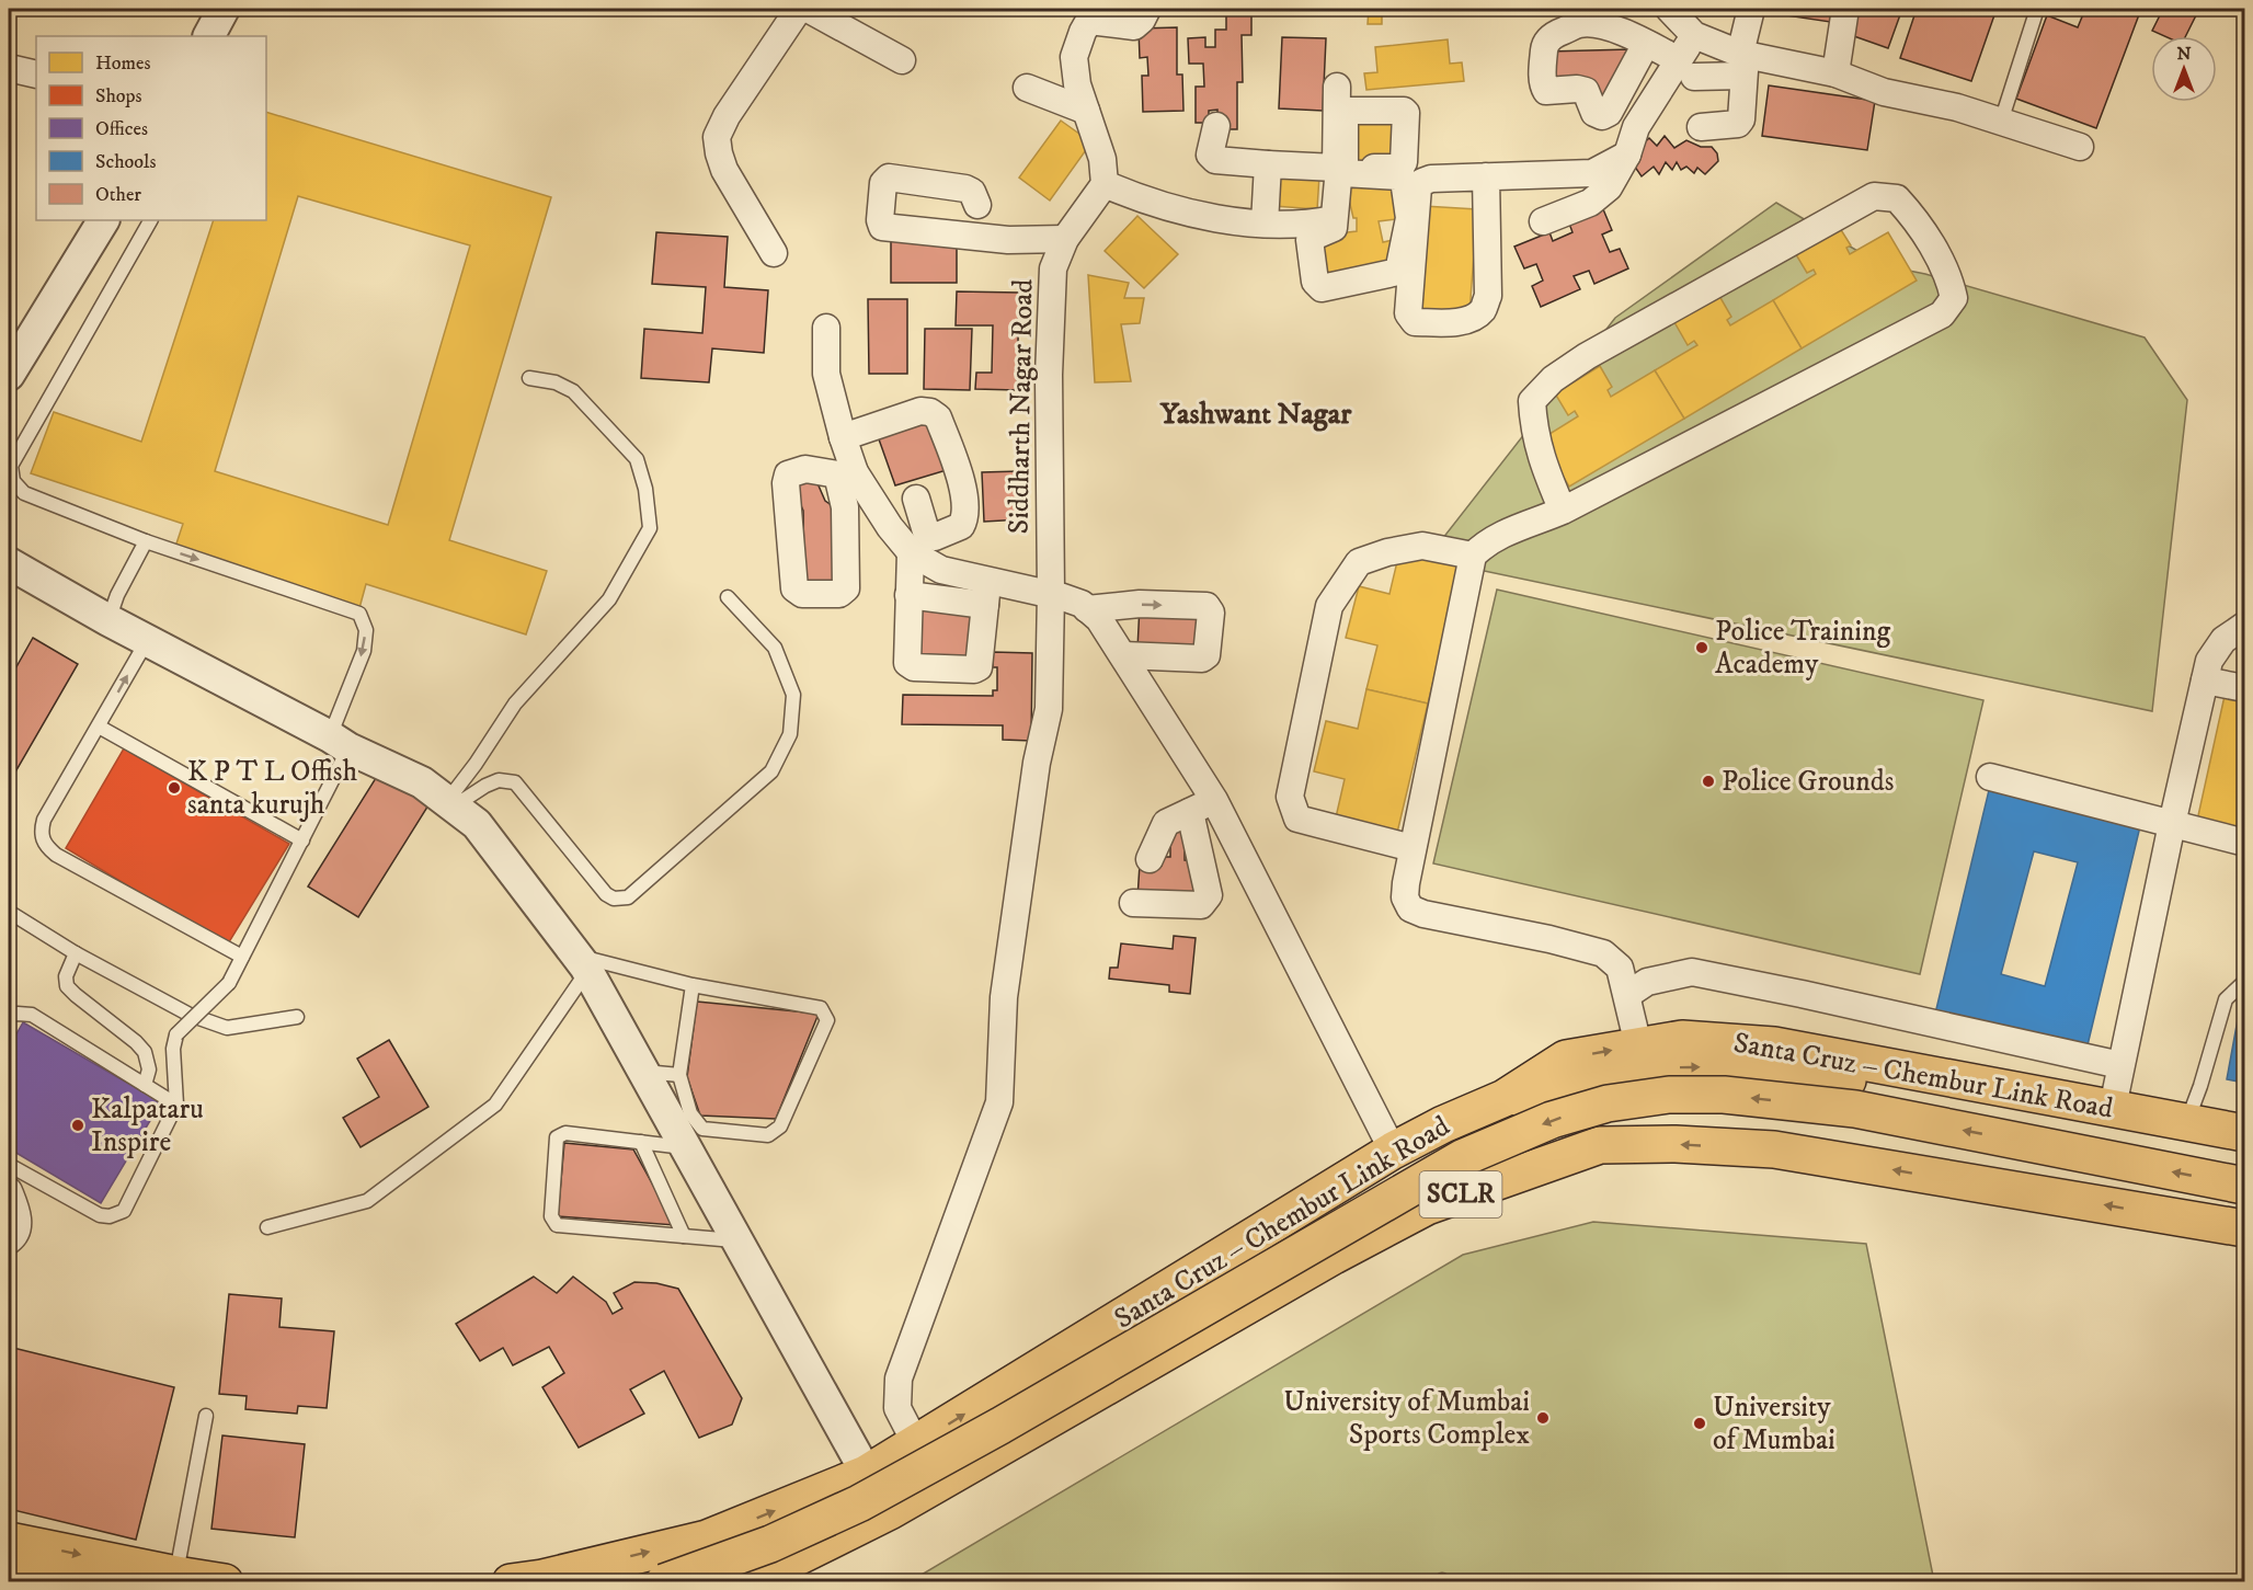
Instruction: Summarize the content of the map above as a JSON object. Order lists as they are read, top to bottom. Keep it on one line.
{"streets":{"highway":["Santa Cruz – Chembur Link Road","SCLR"],"street":["Siddharth Nagar Road"]},"crossings":[["Siddharth Nagar Road","Santa Cruz – Chembur Link Road"]],"districts":["Yashwant Nagar"],"places":["Police Training Academy","Police Grounds","K P T L Offish santa kurujh","Kalpataru Inspire","University of Mumbai Sports Complex","University of Mumbai"],"legend":["Homes","Shops","Offices","Schools","Other"],"north":"top"}
